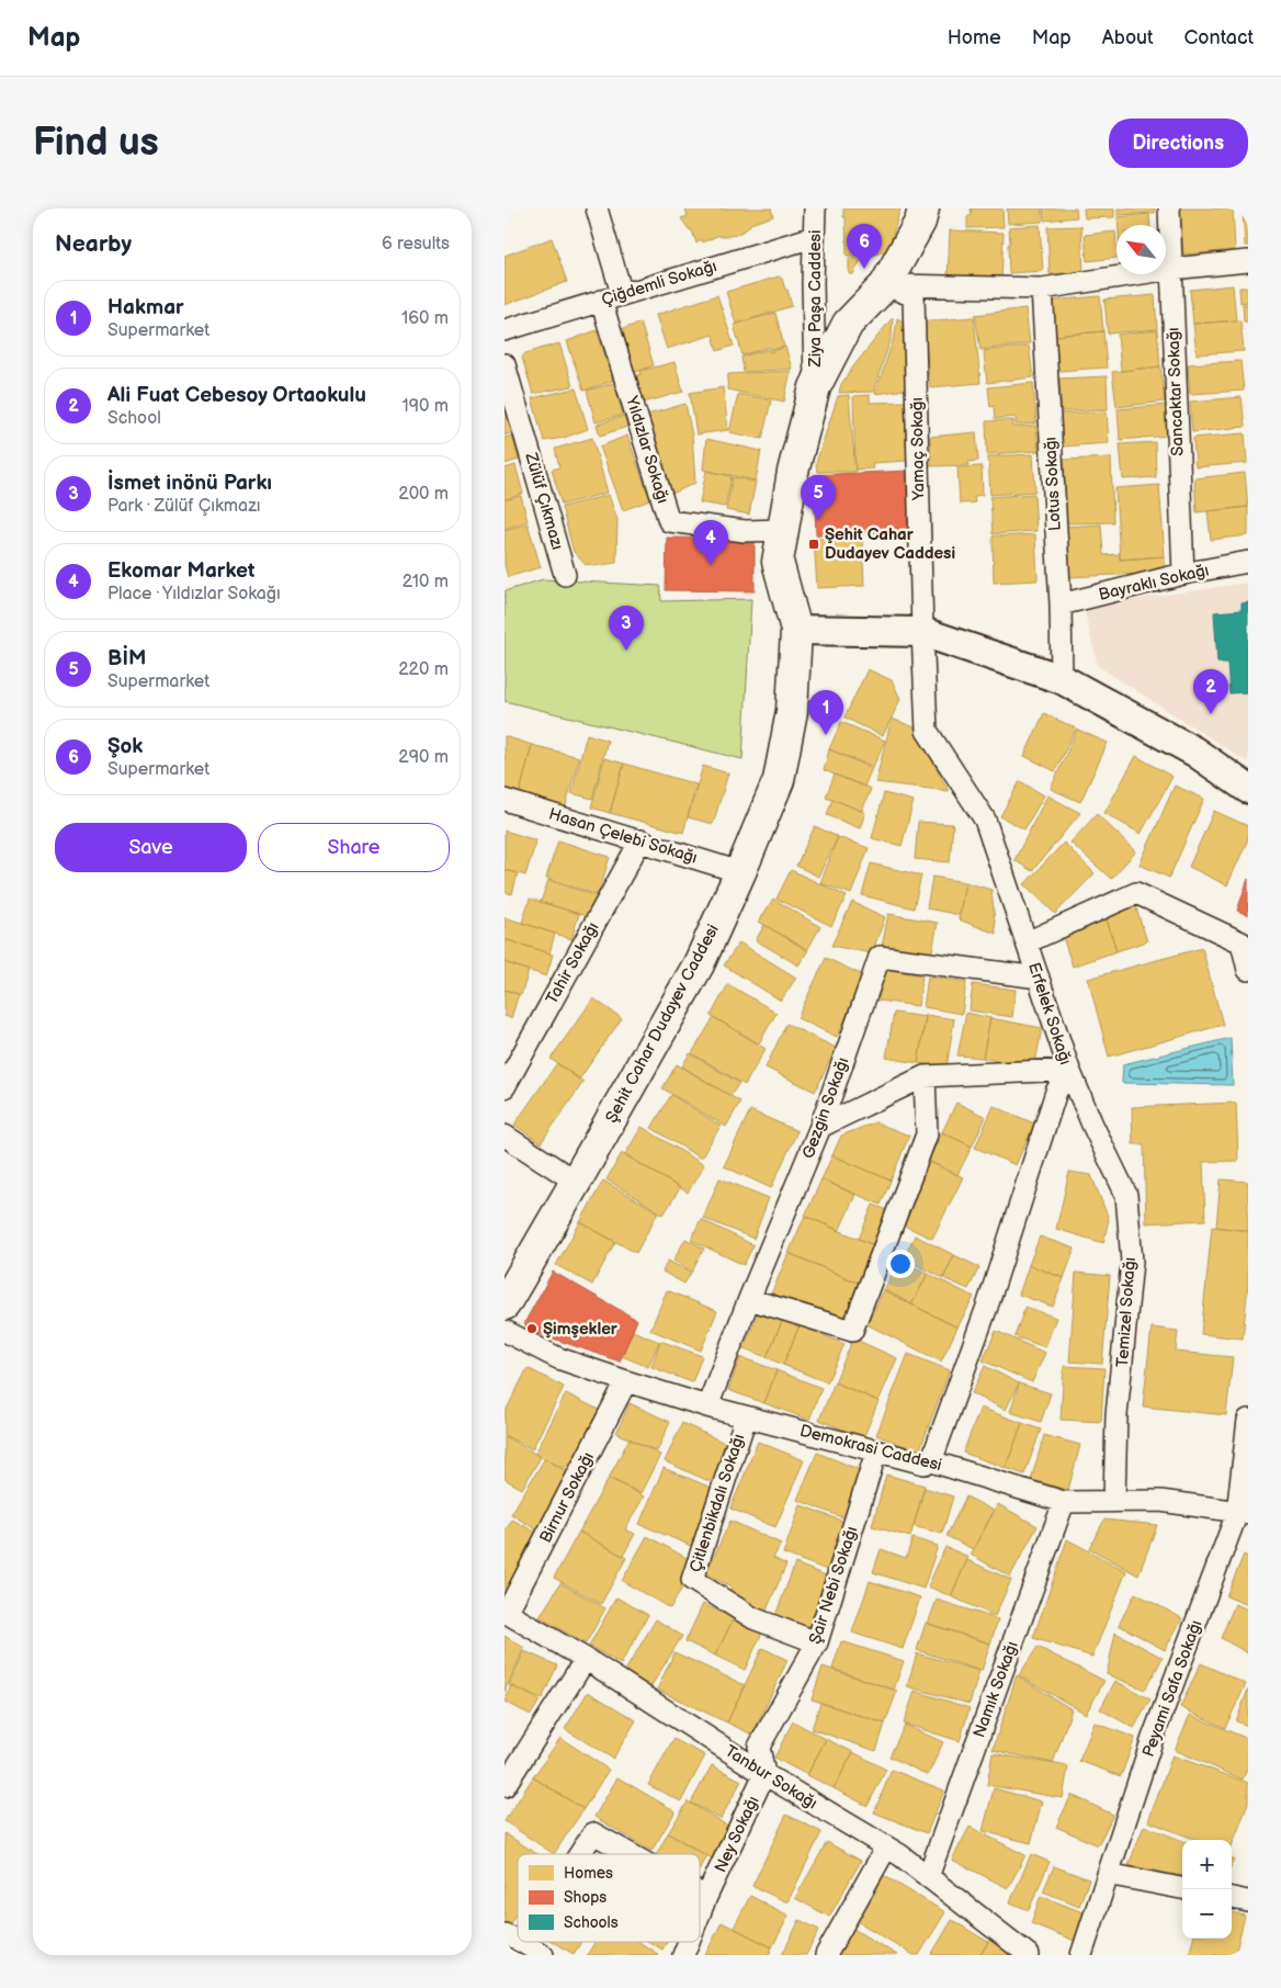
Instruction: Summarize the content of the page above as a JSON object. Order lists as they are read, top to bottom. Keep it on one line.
{"streets":{"main road":["Şehit Cahar Dudayev Caddesi"],"street":["Çiğdemli Sokağı","Ziya Paşa Caddesi","Sancaktar Sokağı","Yamaç Sokağı","Yıldızlar Sokağı","Lotus Sokağı","Zülüf Çıkmazı","Bayraklı Sokağı","Hasan Çelebi Sokağı","Tahir Sokağı","Erfelek Sokağı","Gezgin Sokağı","Temizel Sokağı","Demokrasi Caddesi","Birnur Sokağı","Çitlenbikdalı Sokağı","Şair Nebi Sokağı","Peyami Safa Sokağı","Namık Sokağı","Tanbur Sokağı","Ney Sokağı"]},"crossings":[["Çiğdemli Sokağı","Ziya Paşa Caddesi"],["Çiğdemli Sokağı","Yıldızlar Sokağı"],["Ziya Paşa Caddesi","Şehit Cahar Dudayev Caddesi"],["Sancaktar Sokağı","Bayraklı Sokağı"],["Yamaç Sokağı","Erfelek Sokağı"],["Yamaç Sokağı","Şehit Cahar Dudayev Caddesi"],["Yıldızlar Sokağı","Şehit Cahar Dudayev Caddesi"],["Lotus Sokağı","Bayraklı Sokağı"],["Hasan Çelebi Sokağı","Tahir Sokağı"],["Hasan Çelebi Sokağı","Şehit Cahar Dudayev Caddesi"],["Erfelek Sokağı","Gezgin Sokağı"],["Erfelek Sokağı","Temizel Sokağı"],["Erfelek Sokağı","Demokrasi Caddesi"],["Gezgin Sokağı","Demokrasi Caddesi"],["Temizel Sokağı","Demokrasi Caddesi"],["Demokrasi Caddesi","Birnur Sokağı"],["Demokrasi Caddesi","Çitlenbikdalı Sokağı"],["Demokrasi Caddesi","Şair Nebi Sokağı"],["Demokrasi Caddesi","Peyami Safa Sokağı"],["Demokrasi Caddesi","Namık Sokağı"],["Birnur Sokağı","Tanbur Sokağı"],["Çitlenbikdalı Sokağı","Şair Nebi Sokağı"],["Şair Nebi Sokağı","Tanbur Sokağı"],["Şair Nebi Sokağı","Ney Sokağı"],["Namık Sokağı","Tanbur Sokağı"],["Tanbur Sokağı","Ney Sokağı"]],"places":{"transit":["Şehit Cahar Dudayev Caddesi"],"other":["Şimşekler"]},"legend":["Homes","Shops","Schools"],"north":"top left","page":{"header":"Map","nav":["Home","Map","About","Contact"],"buttons":["Directions",["Save","Share"]],"title":"Find us","heading":["Nearby","6 results"],"pins":["6","5","4","3","2","1"],"list":[{"mark":"1","name":"Hakmar","note":"Supermarket","value":"160 m"},{"mark":"2","name":"Ali Fuat Cebesoy Ortaokulu","note":"School","value":"190 m"},{"mark":"3","name":"İsmet inönü Parkı","note":"Park · Zülüf Çıkmazı","value":"200 m"},{"mark":"4","name":"Ekomar Market","note":"Place · Yıldızlar Sokağı","value":"210 m"},{"mark":"5","name":"BİM","note":"Supermarket","value":"220 m"},{"mark":"6","name":"Şok","note":"Supermarket","value":"290 m"}],"map_buttons":["+","−"]}}
